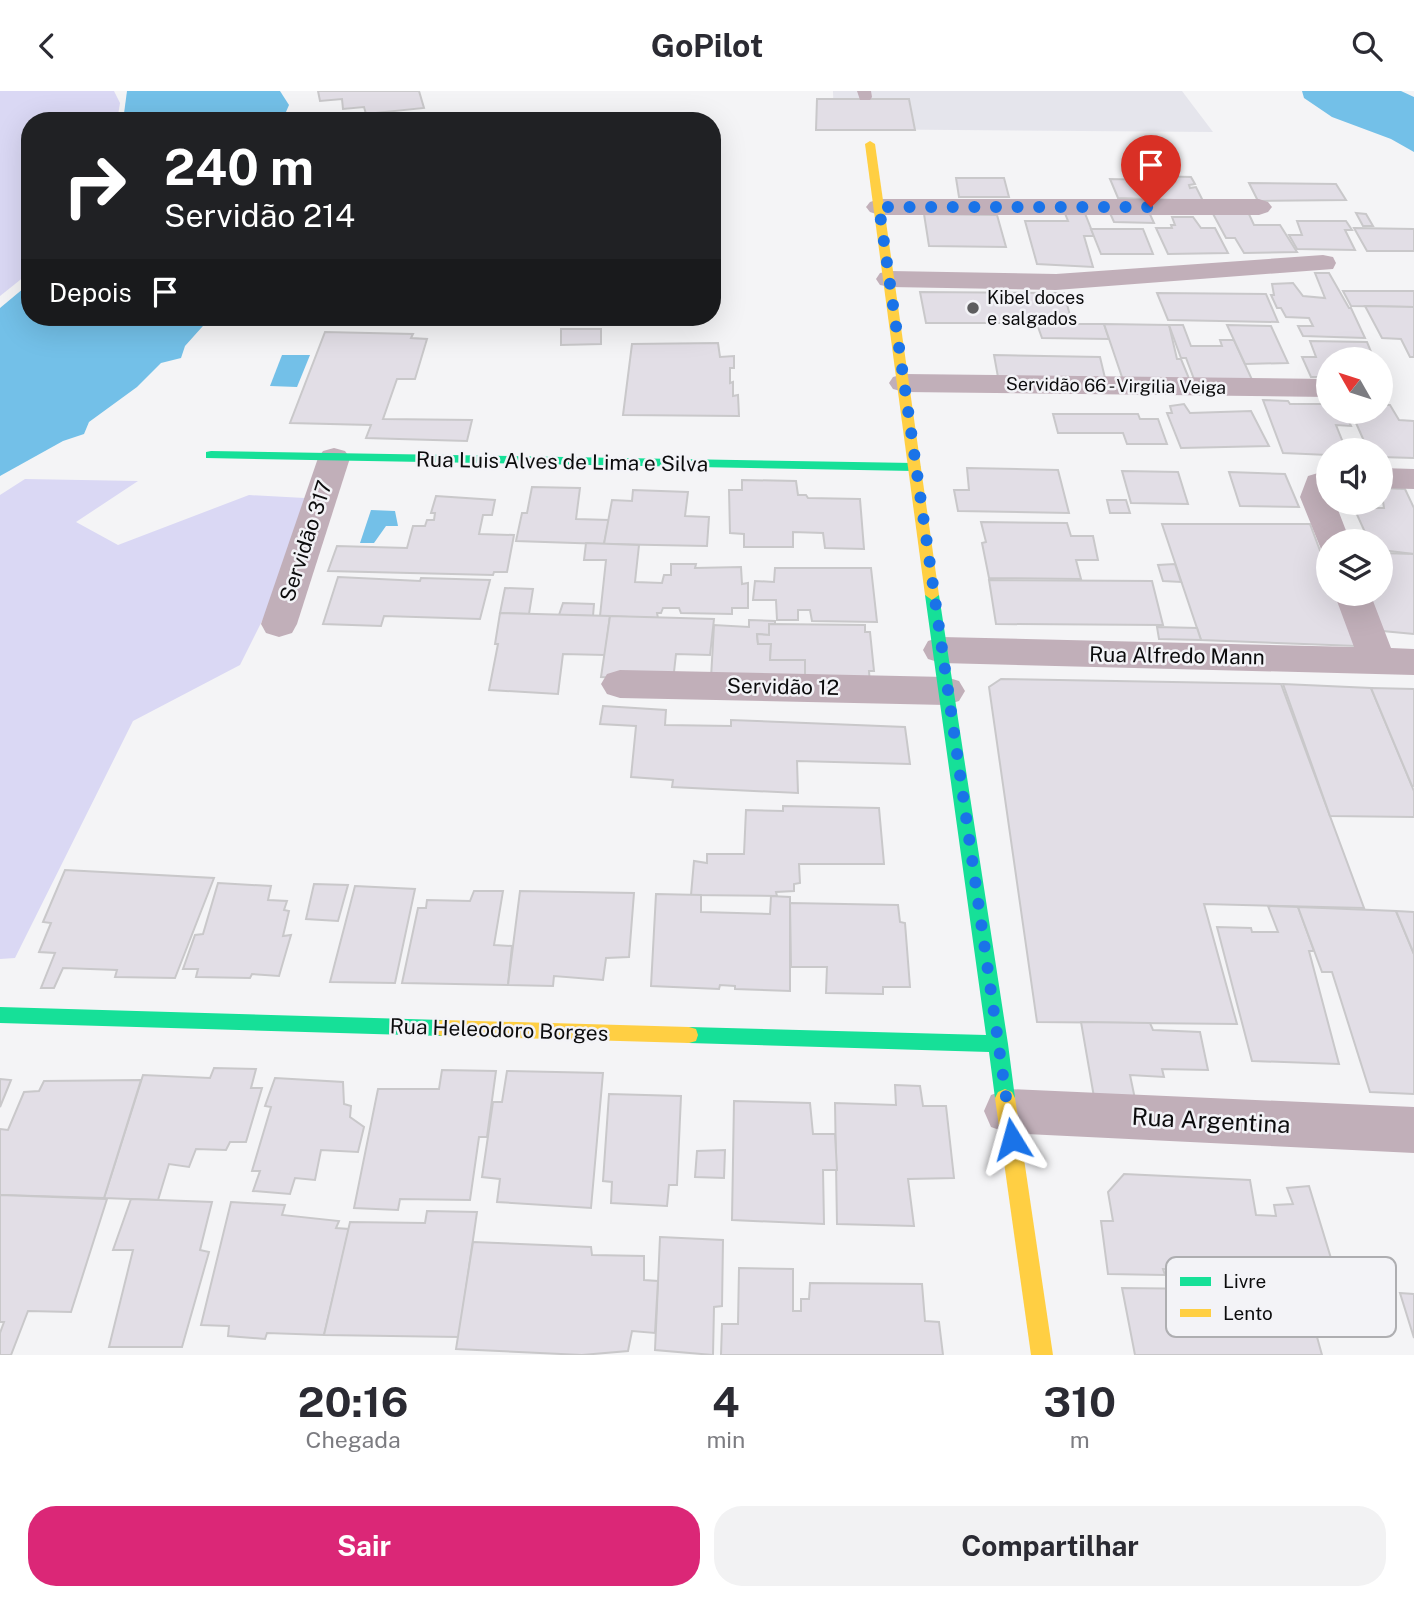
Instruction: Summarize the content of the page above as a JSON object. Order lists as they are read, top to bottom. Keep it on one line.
{"streets":{"street":["Servidão 66 - Virgilia Veiga","Rua Luis Alves de Lima e Silva","Servidão 317","Rua Alfredo Mann","Servidão 12","Rua Heleodoro Borges","Rua Argentina"]},"crossings":[["Rua Luis Alves de Lima e Silva","Servidão 317"]],"places":["Kibel doces e salgados"],"legend":["Livre","Lento"],"north":"top left","page":{"header":"GoPilot","turn":["240 m","Servidão 214"],"then":"Depois","eta":["20:16","Chegada","4","min","310","m"],"buttons":["Sair","Compartilhar"]}}
